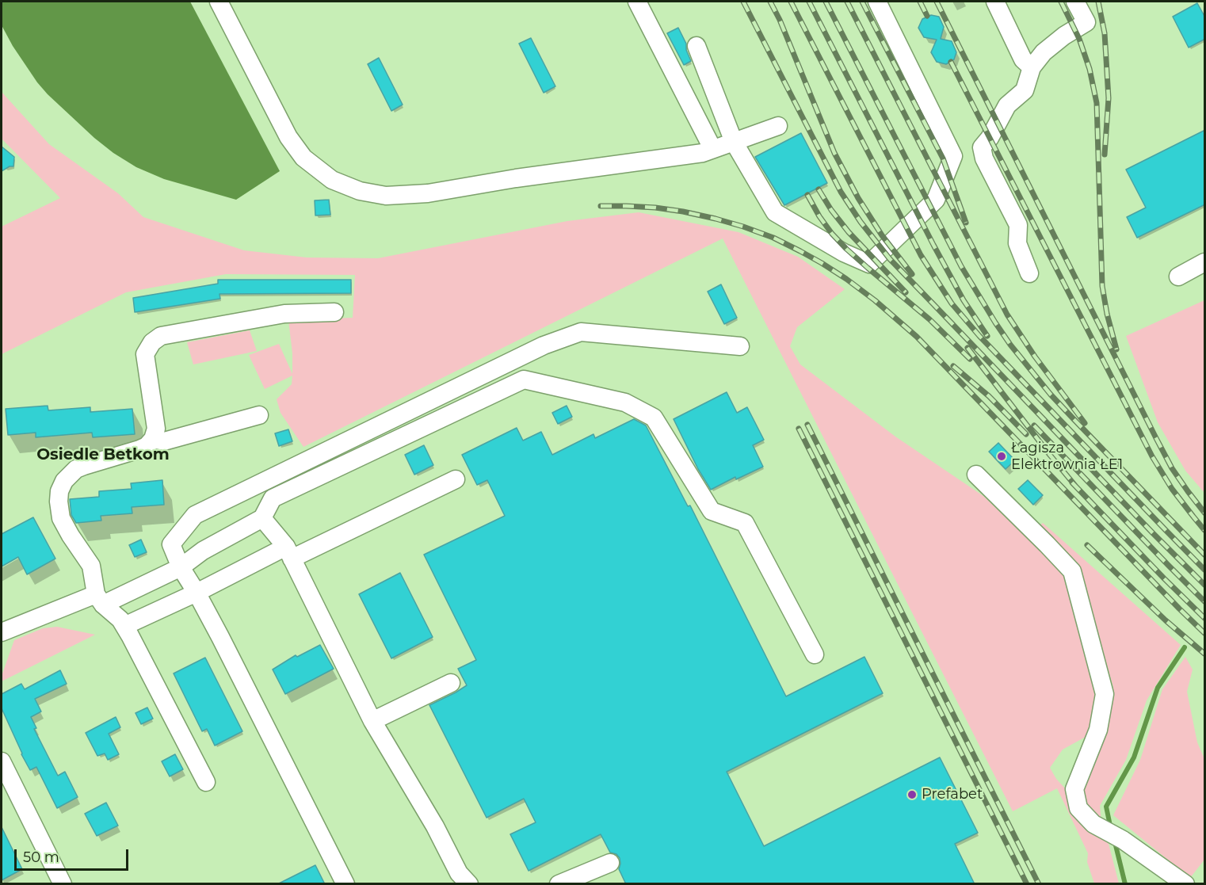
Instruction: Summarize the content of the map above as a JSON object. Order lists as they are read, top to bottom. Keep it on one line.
{"districts":["Osiedle Betkom"],"places":["Łagisza Elektrownia ŁE1","Prefabet"],"scale_bar":"50 m"}
